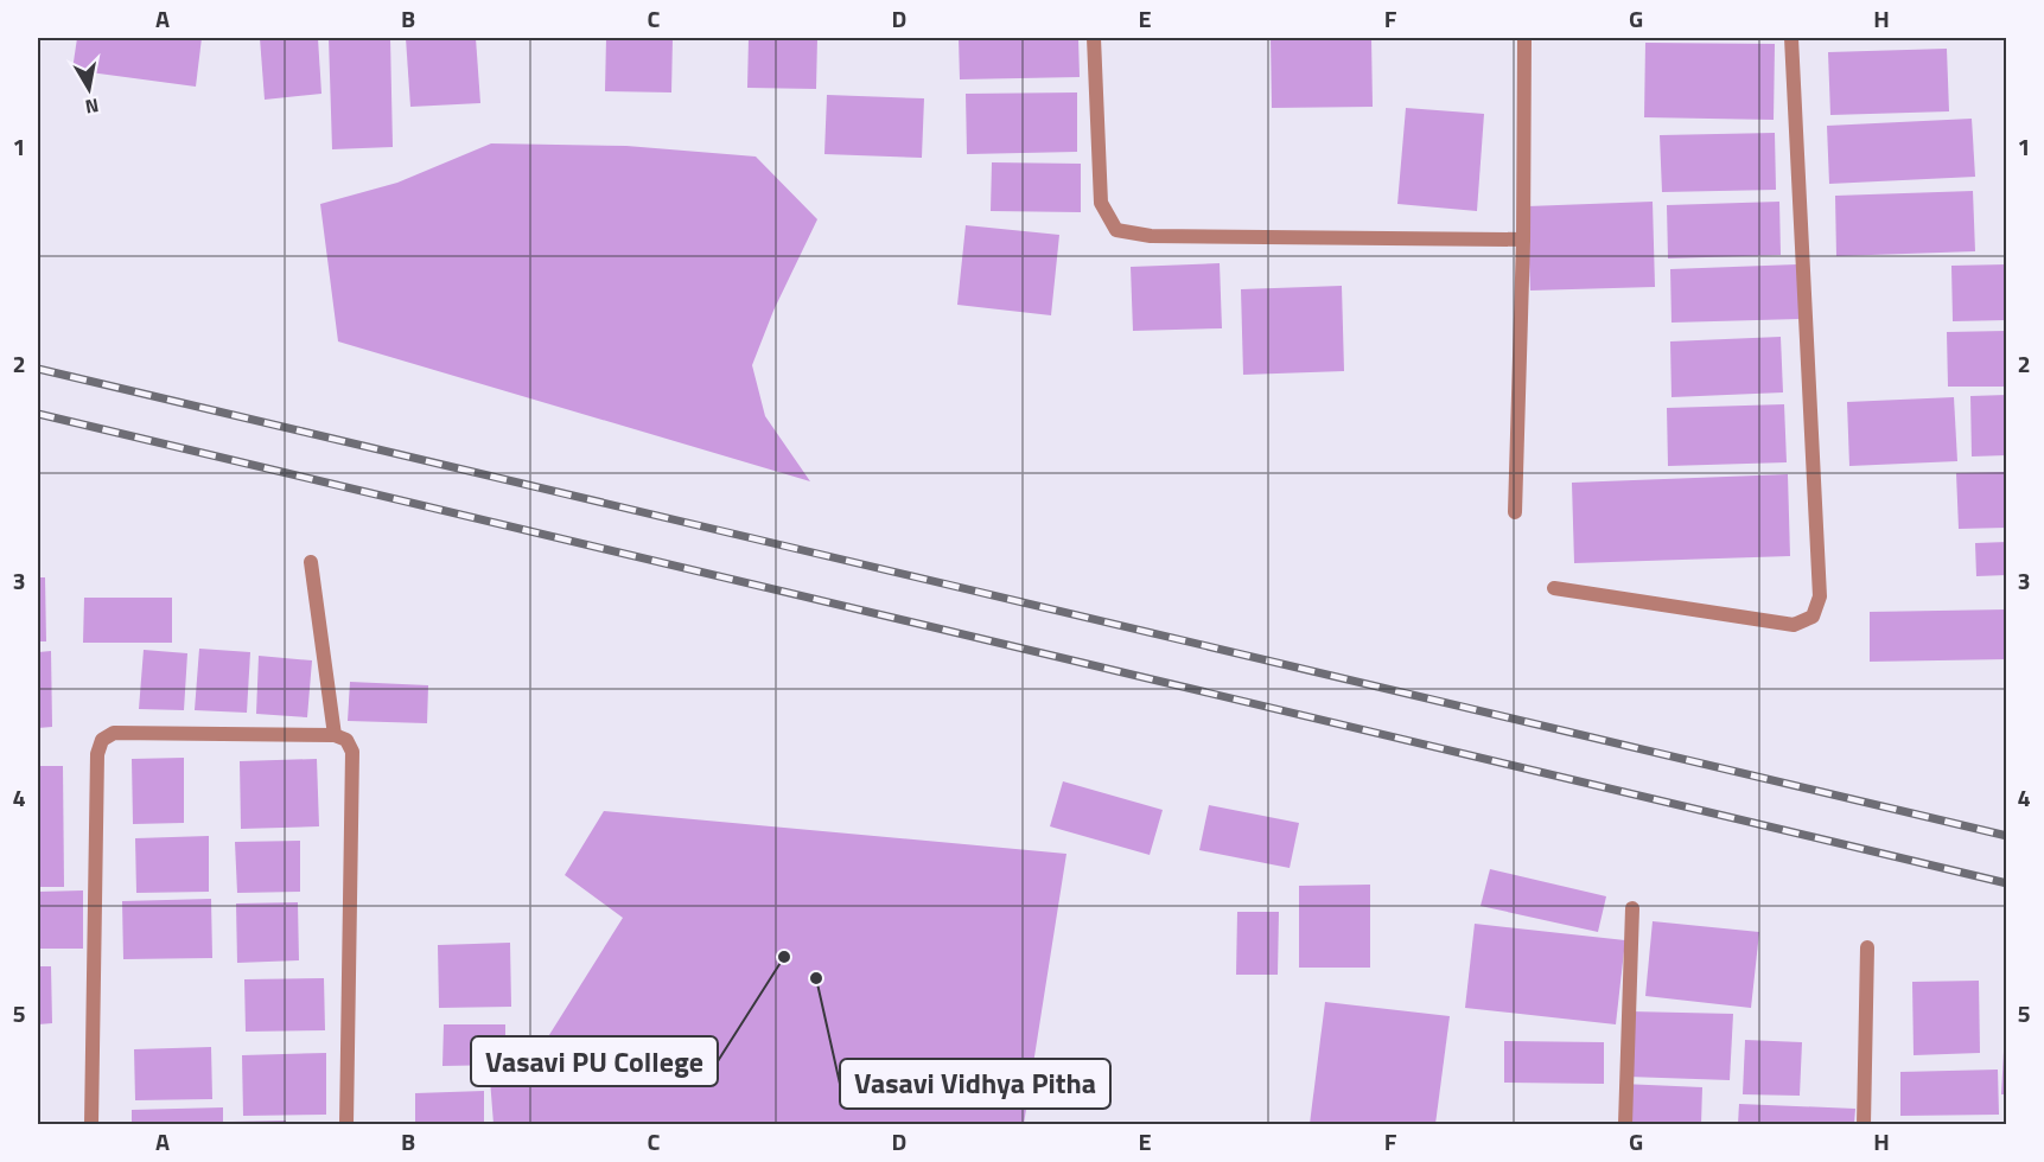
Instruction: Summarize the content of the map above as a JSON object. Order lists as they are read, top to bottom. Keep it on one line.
{"places":["Vasavi PU College","Vasavi Vidhya Pitha"],"north":"bottom","grid":{"columns":["A","B","C","D","E","F","G","H"],"rows":["1","2","3","4","5"]}}
